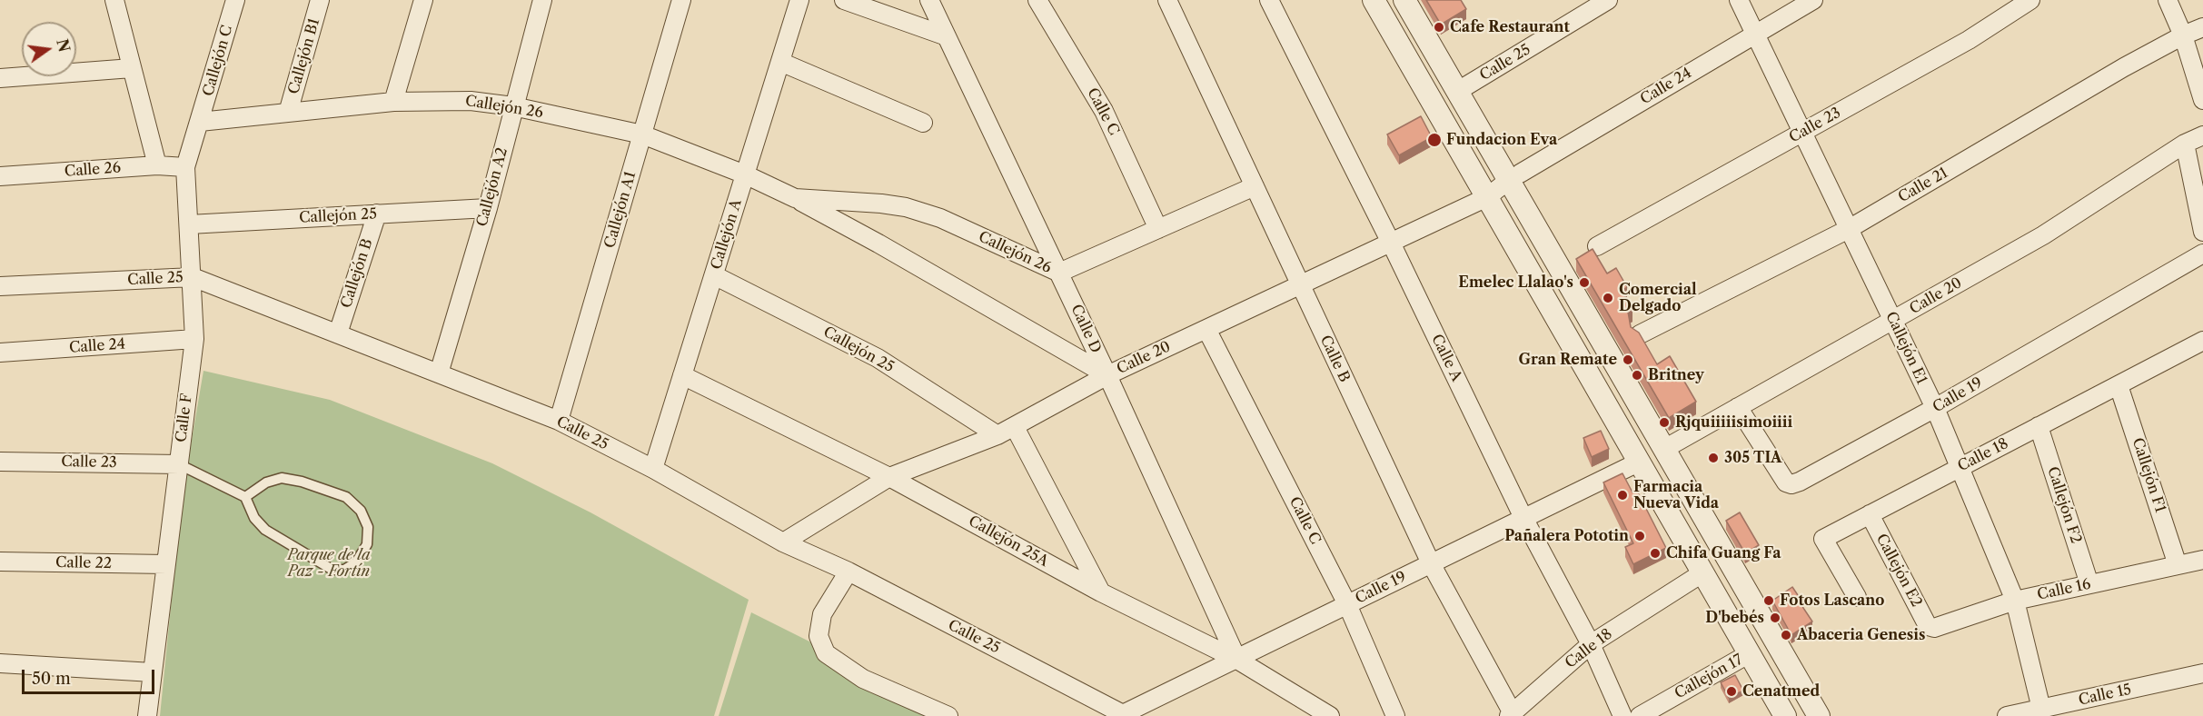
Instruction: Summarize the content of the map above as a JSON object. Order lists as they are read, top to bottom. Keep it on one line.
{"streets":{"street":["Callejón B1","Callejón C","Calle 25","Calle 24","Callejón 26","Calle C","Calle 23","Calle 26","Calle 21","Callejón A2","Callejón A1","Callejón 25","Callejón A","Callejón B","Calle 20","Calle D","Callejón E1","Calle A","Calle B","Calle 19","Calle F","Calle 18","Callejón F1","Callejón F2","Callejón 25A","Calle 22","Callejón E2","Calle 16","Callejón 17","Calle 15"]},"crossings":[["Callejón B1","Callejón 26"],["Callejón C","Callejón 26"],["Callejón C","Calle F"],["Calle 25","Callejón A2"],["Calle 25","Callejón A1"],["Calle 25","Callejón A"],["Calle 25","Callejón B"],["Calle 25","Calle 20"],["Calle 25","Calle 19"],["Calle 25","Calle F"],["Calle 24","Calle 20"],["Calle 24","Callejón E1"],["Calle 24","Calle F"],["Callejón 26","Calle C"],["Callejón 26","Callejón A2"],["Callejón 26","Callejón A1"],["Callejón 26","Callejón A"],["Callejón 26","Calle 20"],["Callejón 26","Calle D"],["Callejón 26","Calle B"],["Callejón 26","Calle F"],["Calle C","Calle 20"],["Calle C","Calle 19"],["Calle 23","Callejón E1"],["Calle 23","Calle F"],["Calle 26","Calle F"],["Calle 21","Callejón E1"],["Callejón A2","Callejón 25"],["Callejón 25","Callejón A"],["Callejón 25","Callejón B"],["Callejón 25","Calle 20"],["Callejón 25","Calle F"],["Callejón A","Callejón 25A"],["Calle 20","Calle D"],["Calle 20","Callejón E1"],["Calle 20","Calle A"],["Calle 20","Calle B"],["Calle 20","Calle 19"],["Calle 20","Callejón 25A"],["Calle D","Calle 19"],["Calle D","Callejón 25A"],["Callejón E1","Calle 19"],["Callejón E1","Calle 18"],["Callejón E1","Calle 16"],["Callejón E1","Calle 15"],["Calle A","Calle 19"],["Calle A","Calle 18"],["Calle B","Calle 19"],["Calle B","Calle 18"],["Calle 19","Callejón 25A"],["Calle F","Calle 22"],["Calle 18","Callejón F1"],["Calle 18","Callejón F2"],["Calle 18","Callejón E2"],["Callejón F1","Calle 16"],["Callejón F2","Calle 16"],["Callejón E2","Calle 16"]],"parks":["Parque de la Paz - Fortín"],"places":["Cafe Restaurant","Fundacion Eva","Emelec Llalao's","Comercial Delgado","Gran Remate","Britney","Rjquiiiiisimoiiii","305 TIA","Farmacia Nueva Vida","Pañalera Pototin","Chifa Guang Fa","Fotos Lascano","D'bebés","Abaceria Genesis","Cenatmed"],"scale_bar":"50 m","north":"right"}
